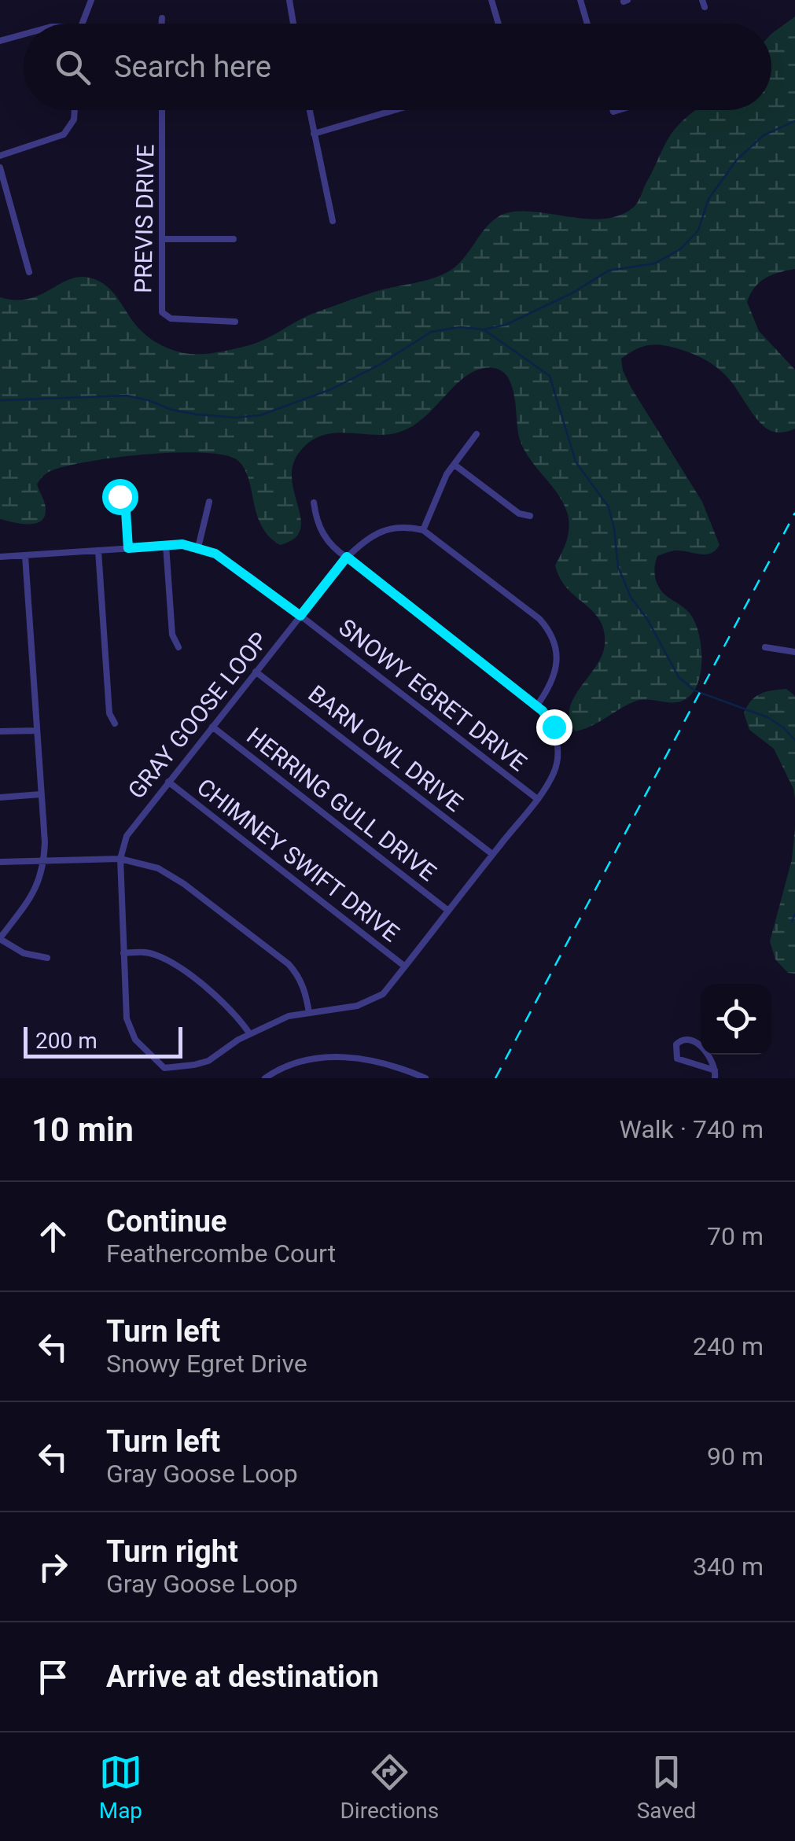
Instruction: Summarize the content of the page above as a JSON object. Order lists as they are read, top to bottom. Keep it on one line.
{"streets":{"street":["PREVIS DRIVE","SNOWY EGRET DRIVE","GRAY GOOSE LOOP","BARN OWL DRIVE","HERRING GULL DRIVE","CHIMNEY SWIFT DRIVE"]},"crossings":[["SNOWY EGRET DRIVE","GRAY GOOSE LOOP"],["GRAY GOOSE LOOP","BARN OWL DRIVE"],["GRAY GOOSE LOOP","HERRING GULL DRIVE"],["GRAY GOOSE LOOP","CHIMNEY SWIFT DRIVE"]],"scale_bar":"200 m","page":{"search":"Search here","scale":"200 m","heading":["10 min","Walk · 740 m"],"list":[["Continue","Feathercombe Court","70 m"],["Turn left","Snowy Egret Drive","240 m"],["Turn left","Gray Goose Loop","90 m"],["Turn right","Gray Goose Loop","340 m"],"Arrive at destination"],"nav":["Map","Directions","Saved"]}}
